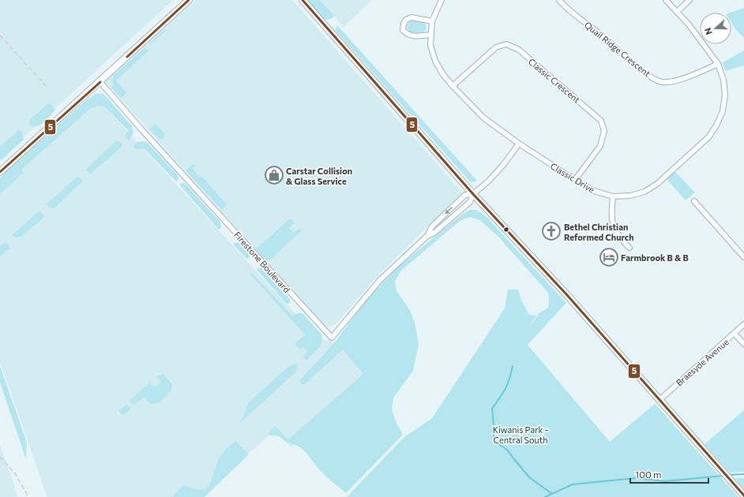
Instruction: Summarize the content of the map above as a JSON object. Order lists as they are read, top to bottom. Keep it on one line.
{"streets":{"street":["Quail Ridge Crescent","Classic Crescent","Classic Drive","Firestone Boulevard","Braesyde Avenue"]},"crossings":[["Quail Ridge Crescent","Classic Drive"],["Classic Crescent","Classic Drive"],["Classic Drive","Firestone Boulevard"]],"parks":["Kiwanis Park - Central South"],"places":{"shop":["Carstar Collision & Glass Service"],"church":["Bethel Christian Reformed Church"],"hotel":["Farmbrook B & B"]},"lines":["transit line 5"],"scale_bar":"100 m","north":"left"}
